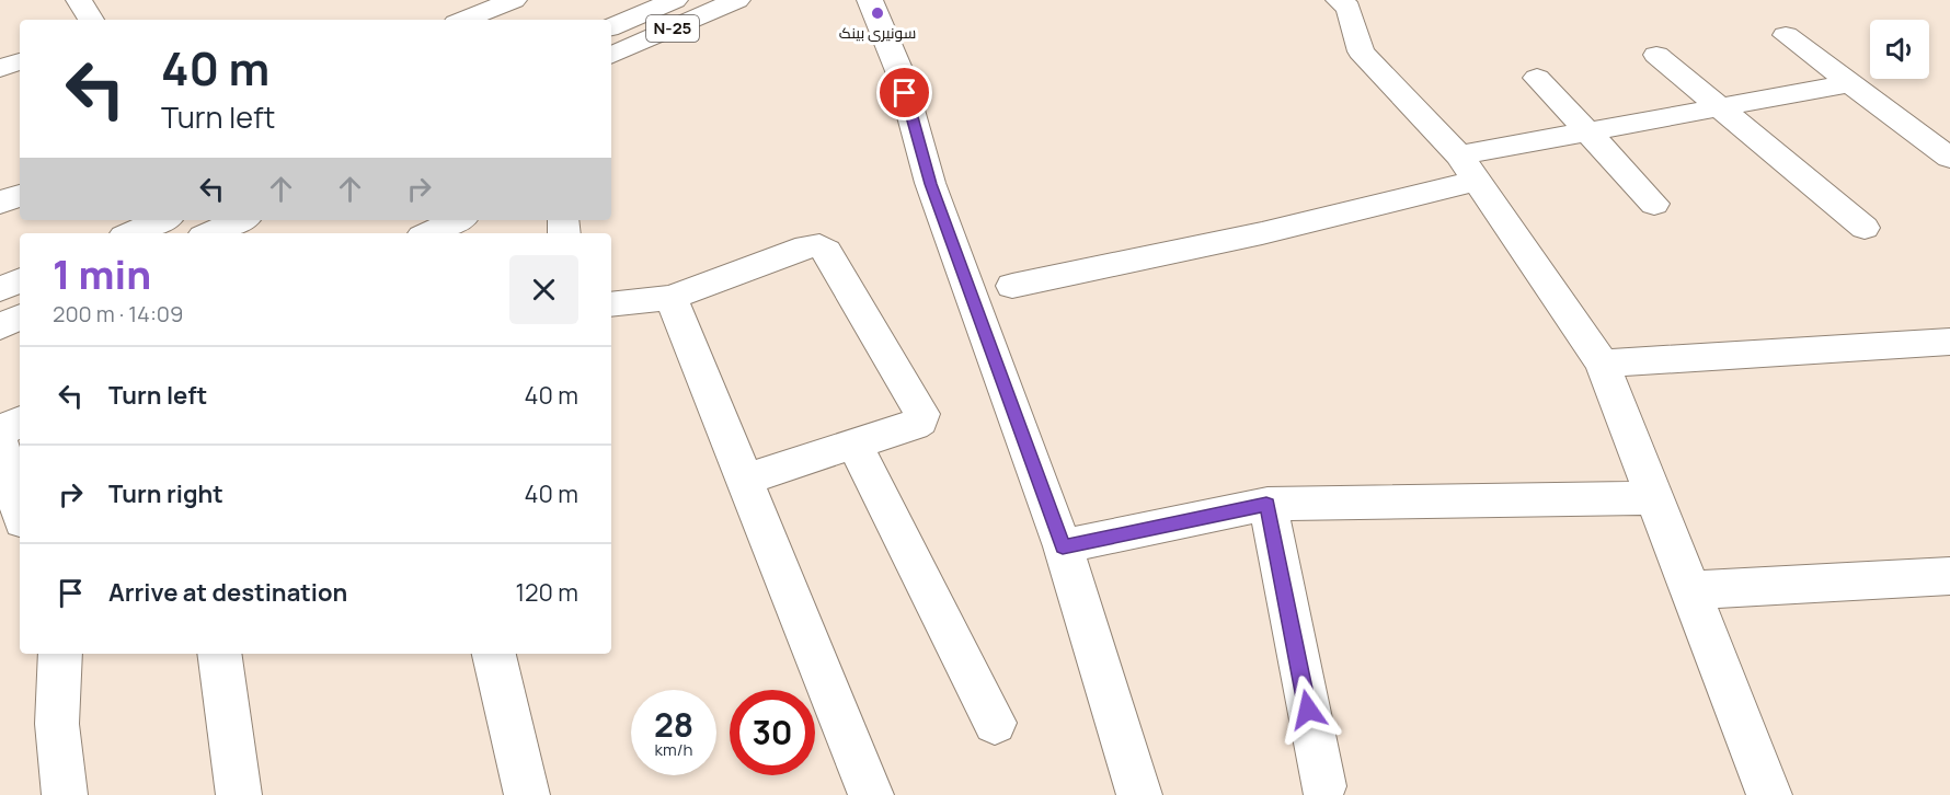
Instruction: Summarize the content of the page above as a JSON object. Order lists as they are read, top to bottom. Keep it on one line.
{"streets":{"main road":["N-25"]},"places":["سونیری بینک"],"page":{"turn":["40 m","Turn left"],"heading":["1 min","200 m · 14:09"],"list":[{"name":"Turn left","value":"40 m"},{"name":"Turn right","value":"40 m"},{"name":"Arrive at destination","value":"120 m"}],"speed":"28 km/h","limit":"30"}}
